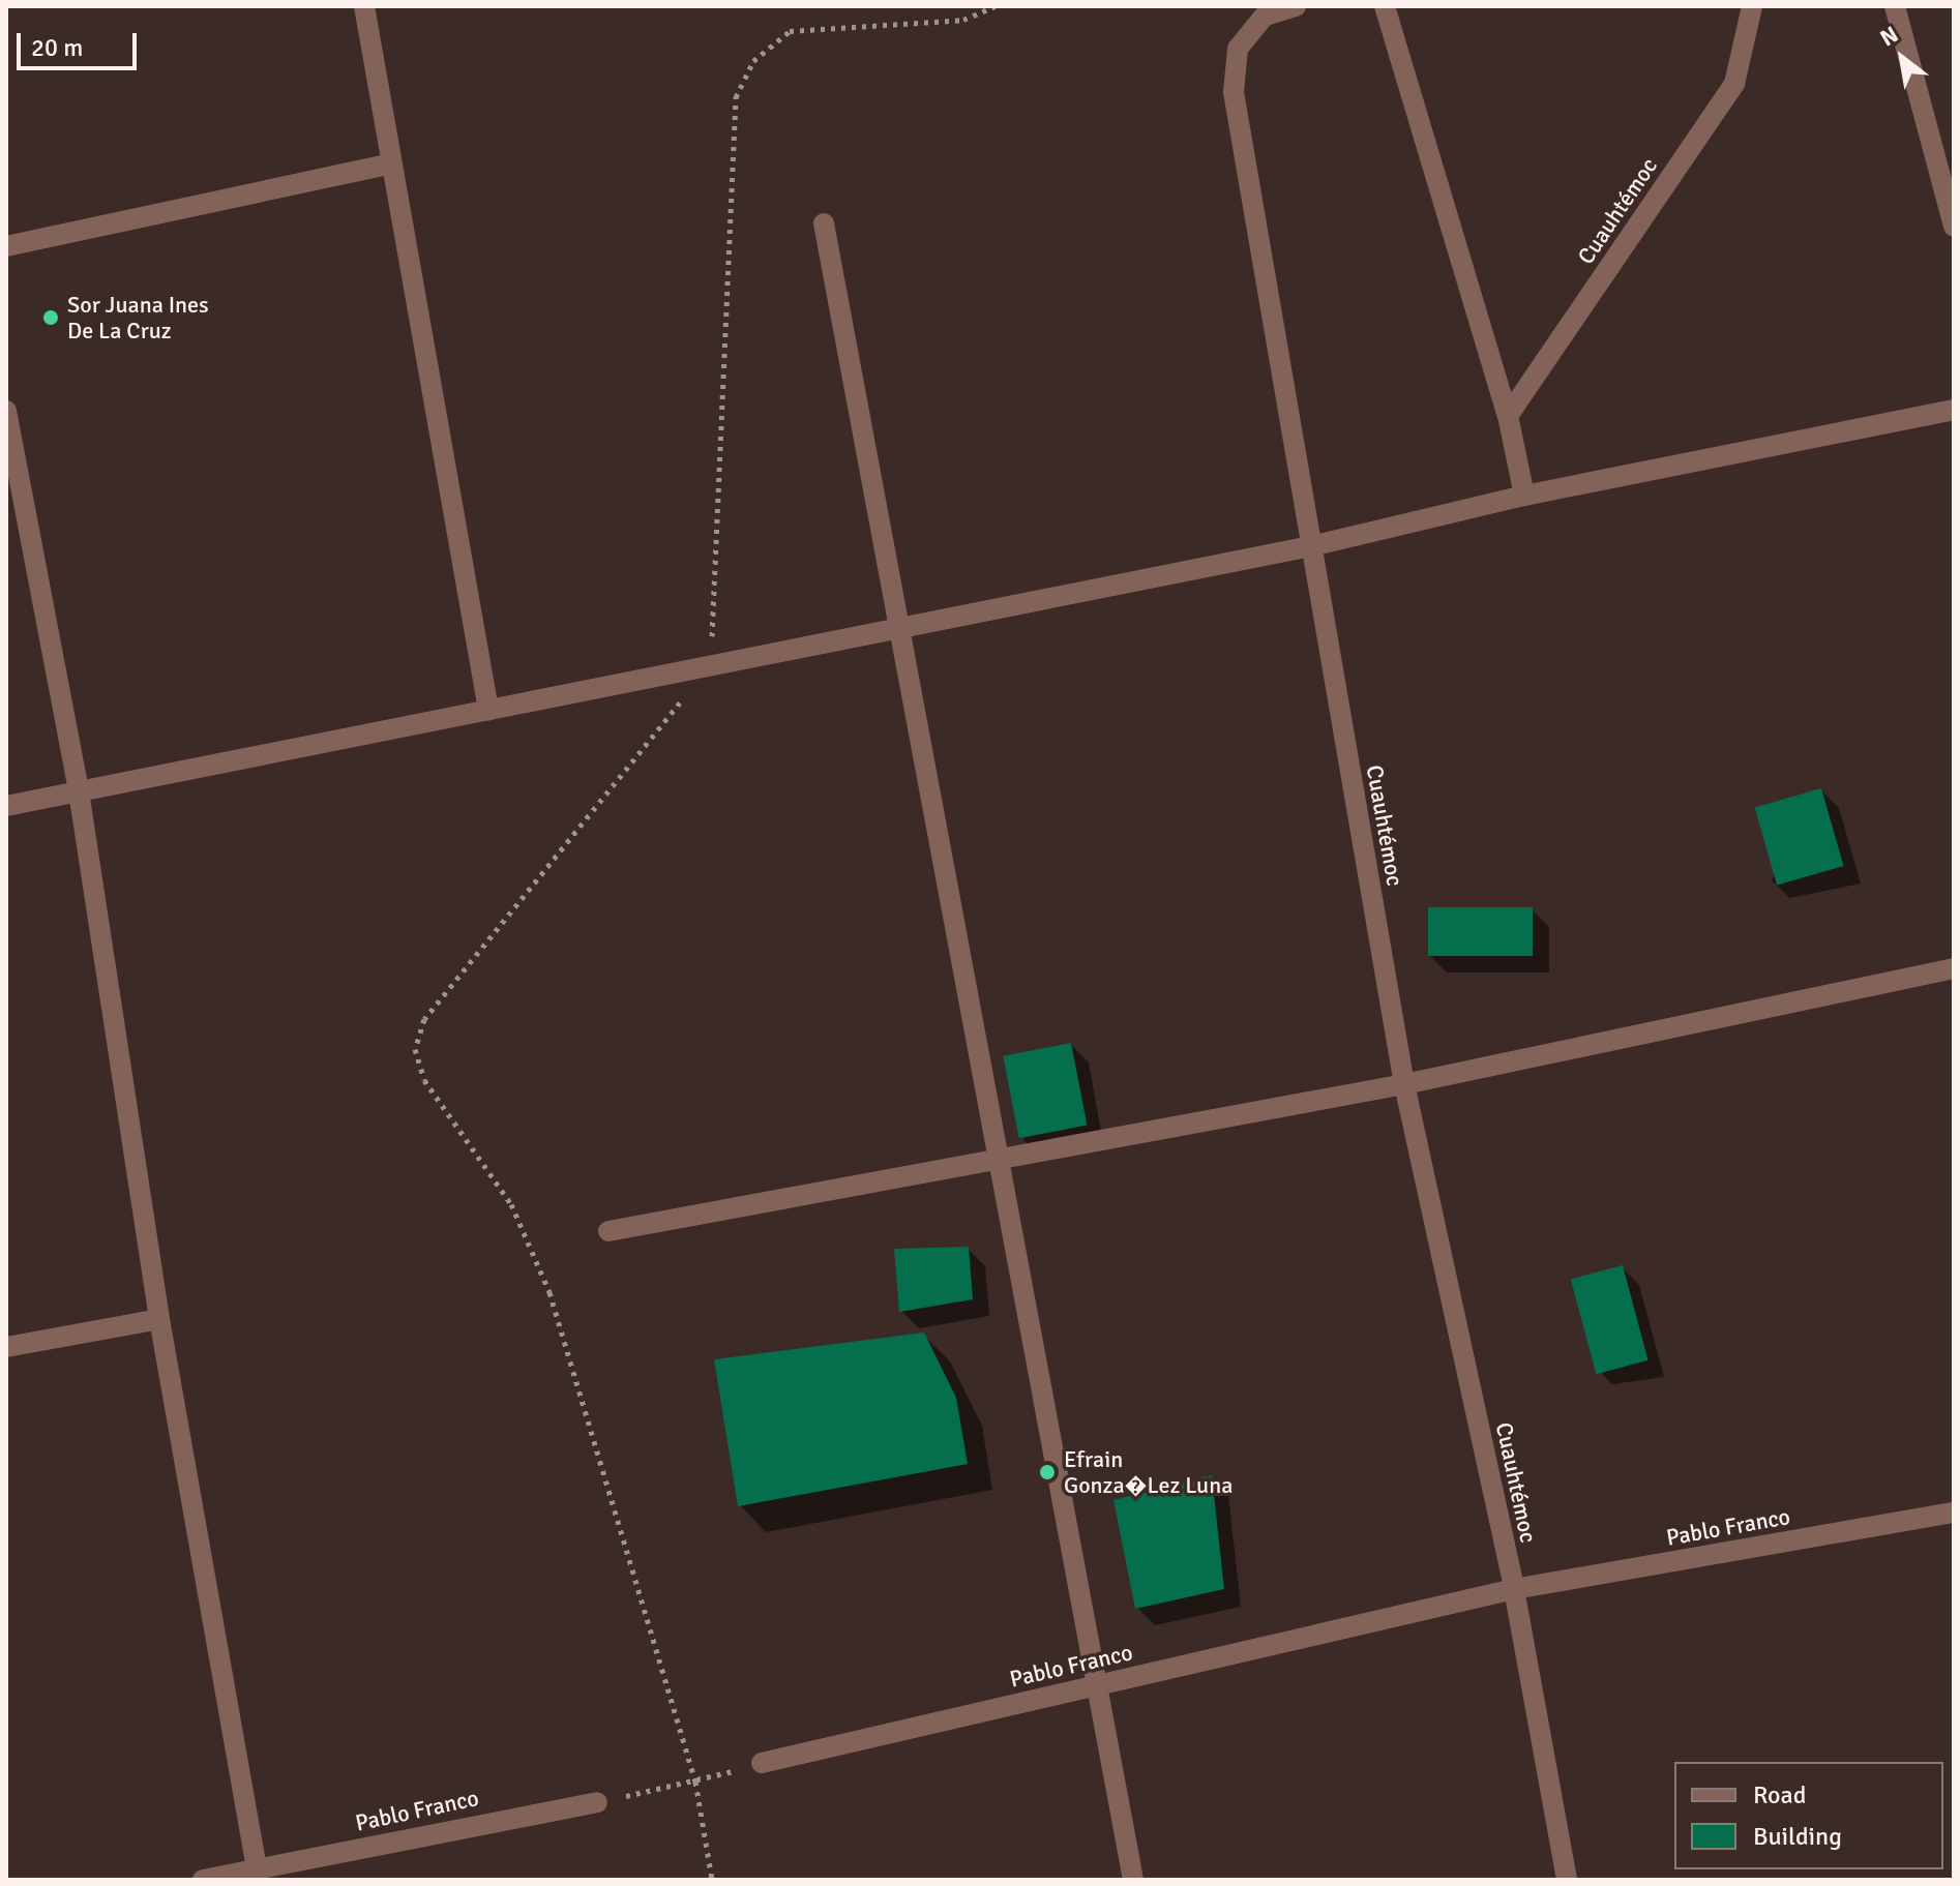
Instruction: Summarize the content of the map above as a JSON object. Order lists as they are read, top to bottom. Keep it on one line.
{"streets":{"street":["Cuauhtémoc","Pablo Franco"]},"crossings":[["Cuauhtémoc","Pablo Franco"]],"places":["Sor Juana Ines De La Cruz","Efrain Gonza�Lez Luna"],"legend":["Road","Building"],"scale_bar":"20 m","north":"top left"}
